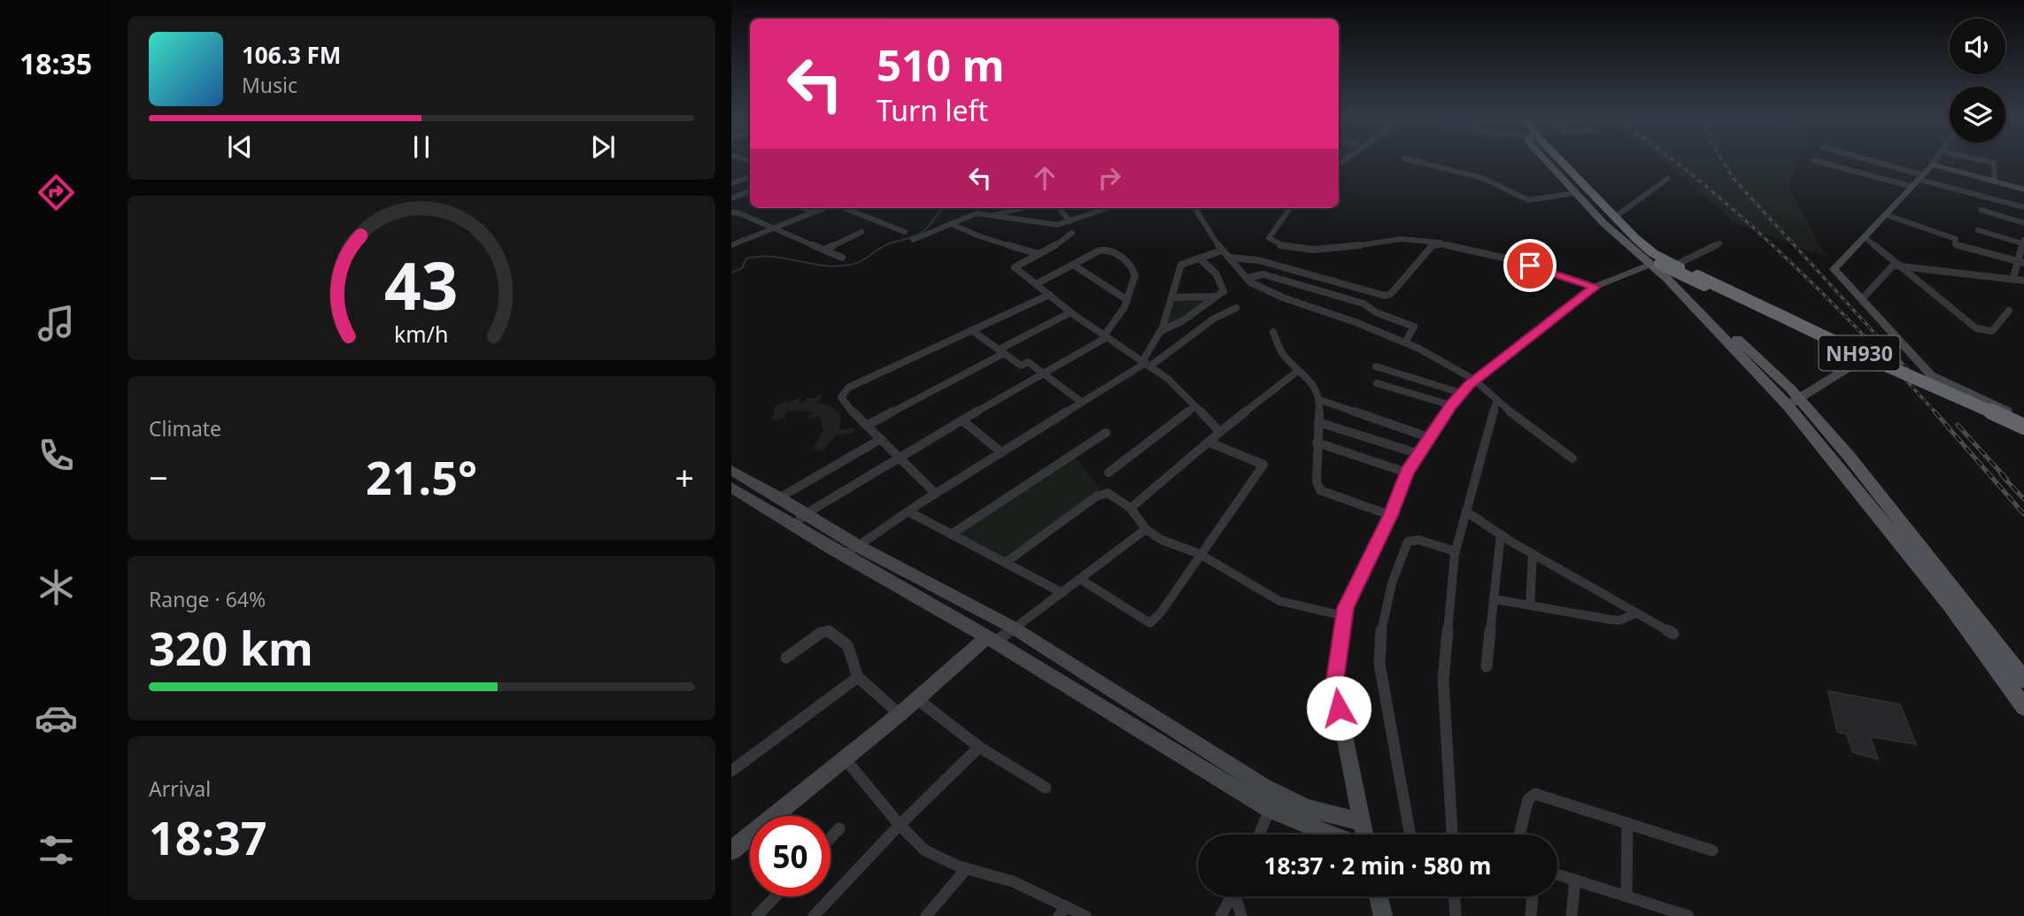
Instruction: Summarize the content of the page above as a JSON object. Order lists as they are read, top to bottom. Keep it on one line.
{"streets":{"highway":["NH930"]},"page":{"tabs":"18:35","turn":["510 m","Turn left"],"song":["106.3 FM","Music"],"tile":["Climate",["Range · 64%","320 km"],["Arrival","18:37"]],"heat":["−","21.5°","+"],"limit":"50","trip":"18:37 · 2 min · 580 m","gauge":["43","km/h"]}}
